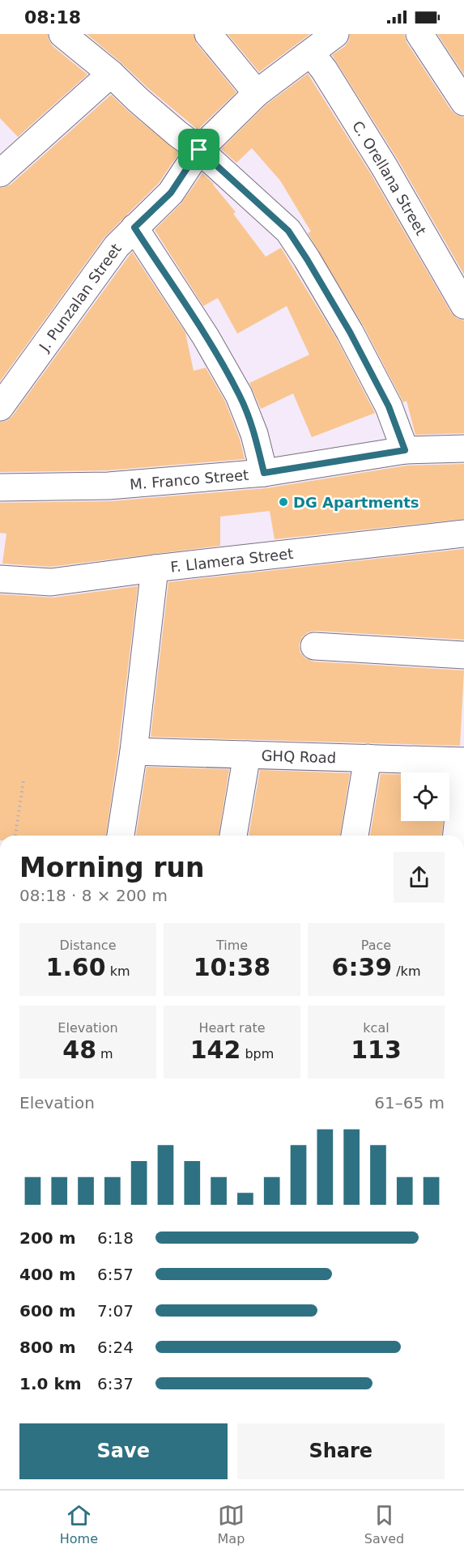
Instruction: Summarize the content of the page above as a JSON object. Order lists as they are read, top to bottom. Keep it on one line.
{"streets":{"street":["C. Orellana Street","J. Punzalan Street","M. Franco Street","F. Llamera Street","GHQ Road"]},"crossings":[["C. Orellana Street","J. Punzalan Street"]],"places":["DG Apartments"],"page":{"status":"08:18","heading":["Morning run","08:18 · 8 × 200 m"],"stats":[["Distance","1.60 km"],["Time","10:38"],["Pace","6:39 /km"],["Elevation","48 m"],["Heart rate","142 bpm"],["kcal","113"]],"chart":["Elevation","61–65 m"],"list":[{"name":"200 m","note":"6:18"},{"name":"400 m","note":"6:57"},{"name":"600 m","note":"7:07"},{"name":"800 m","note":"6:24"},{"name":"1.0 km","note":"6:37"}],"buttons":["Save","Share"],"tabs":["Home","Map","Saved"]}}
